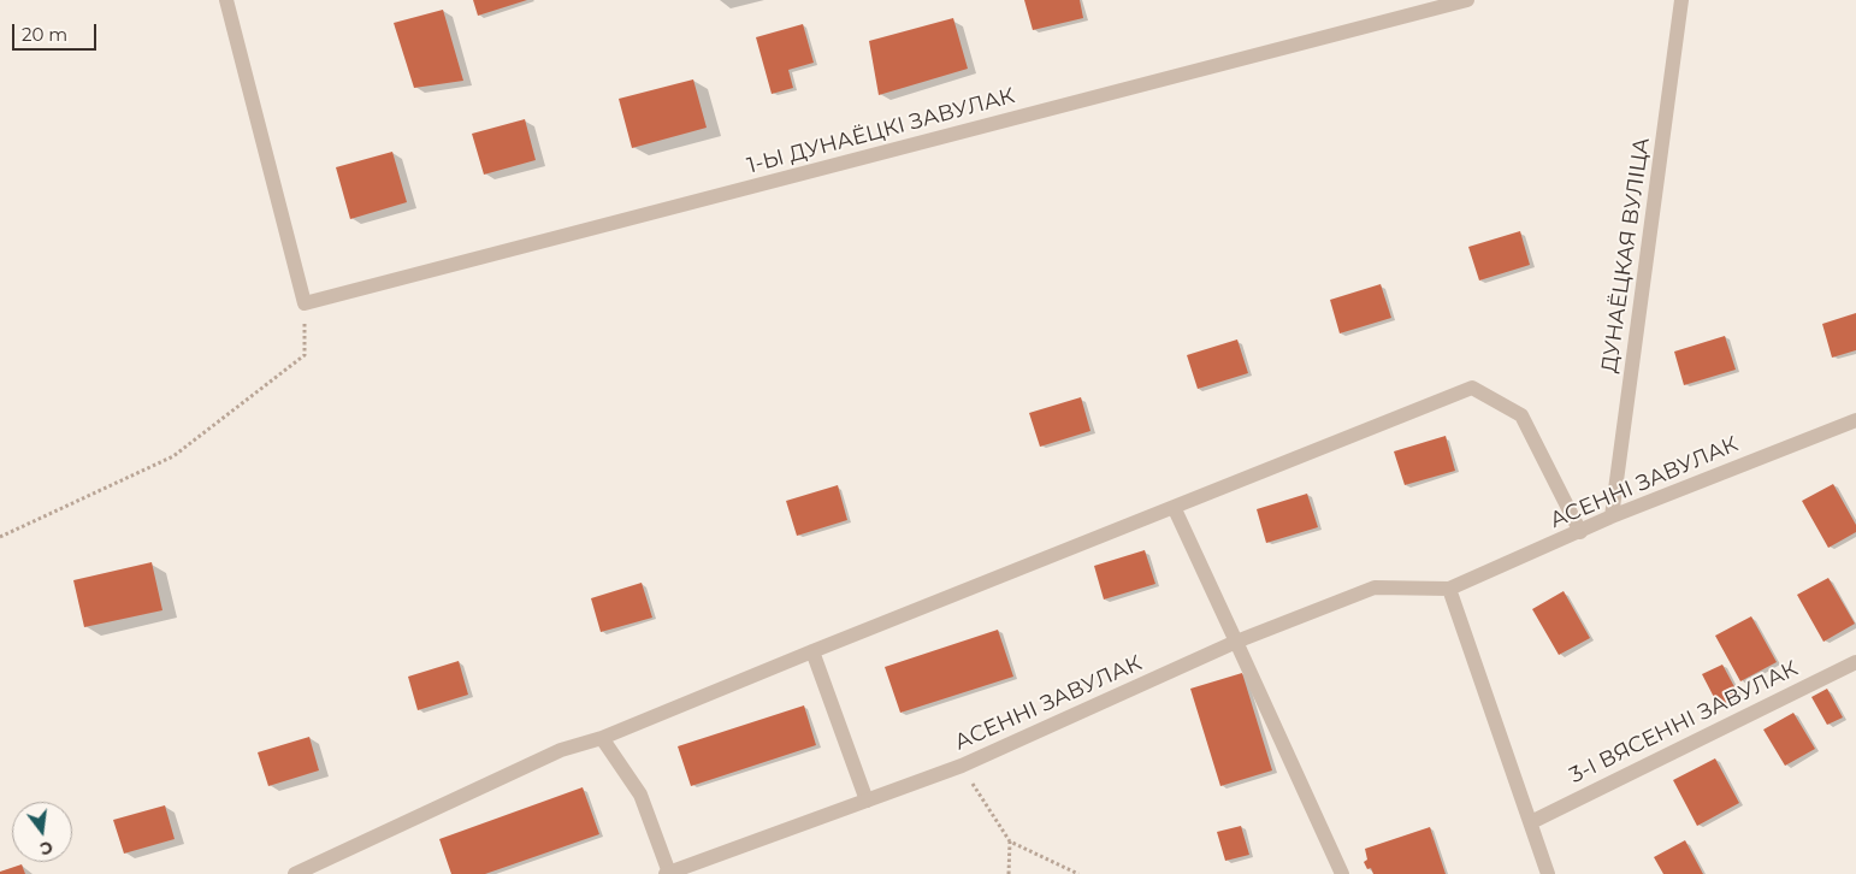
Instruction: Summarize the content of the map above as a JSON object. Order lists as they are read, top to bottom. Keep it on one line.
{"streets":{"street":["1-Ы ДУНАЁЦКІ ЗАВУЛАК","ДУНАЁЦКАЯ ВУЛІЦА","АСЕННІ ЗАВУЛАК","3-І ВЯСЕННІ ЗАВУЛАК"]},"crossings":[["ДУНАЁЦКАЯ ВУЛІЦА","АСЕННІ ЗАВУЛАК"]],"scale_bar":"20 m","north":"bottom"}
